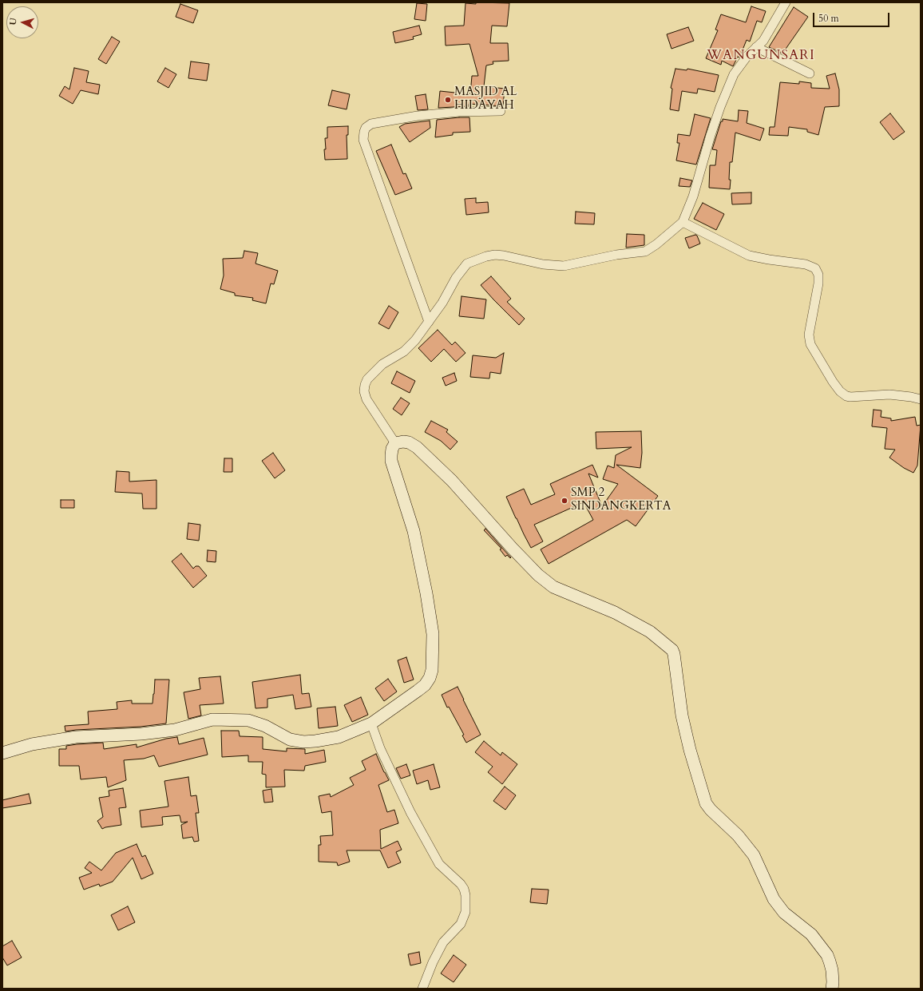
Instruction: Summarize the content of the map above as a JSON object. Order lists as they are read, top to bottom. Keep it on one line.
{"districts":["WANGUNSARI"],"places":["MASJID AL HIDAYAH","SMP 2 SINDANGKERTA"],"scale_bar":"50 m","north":"left"}
